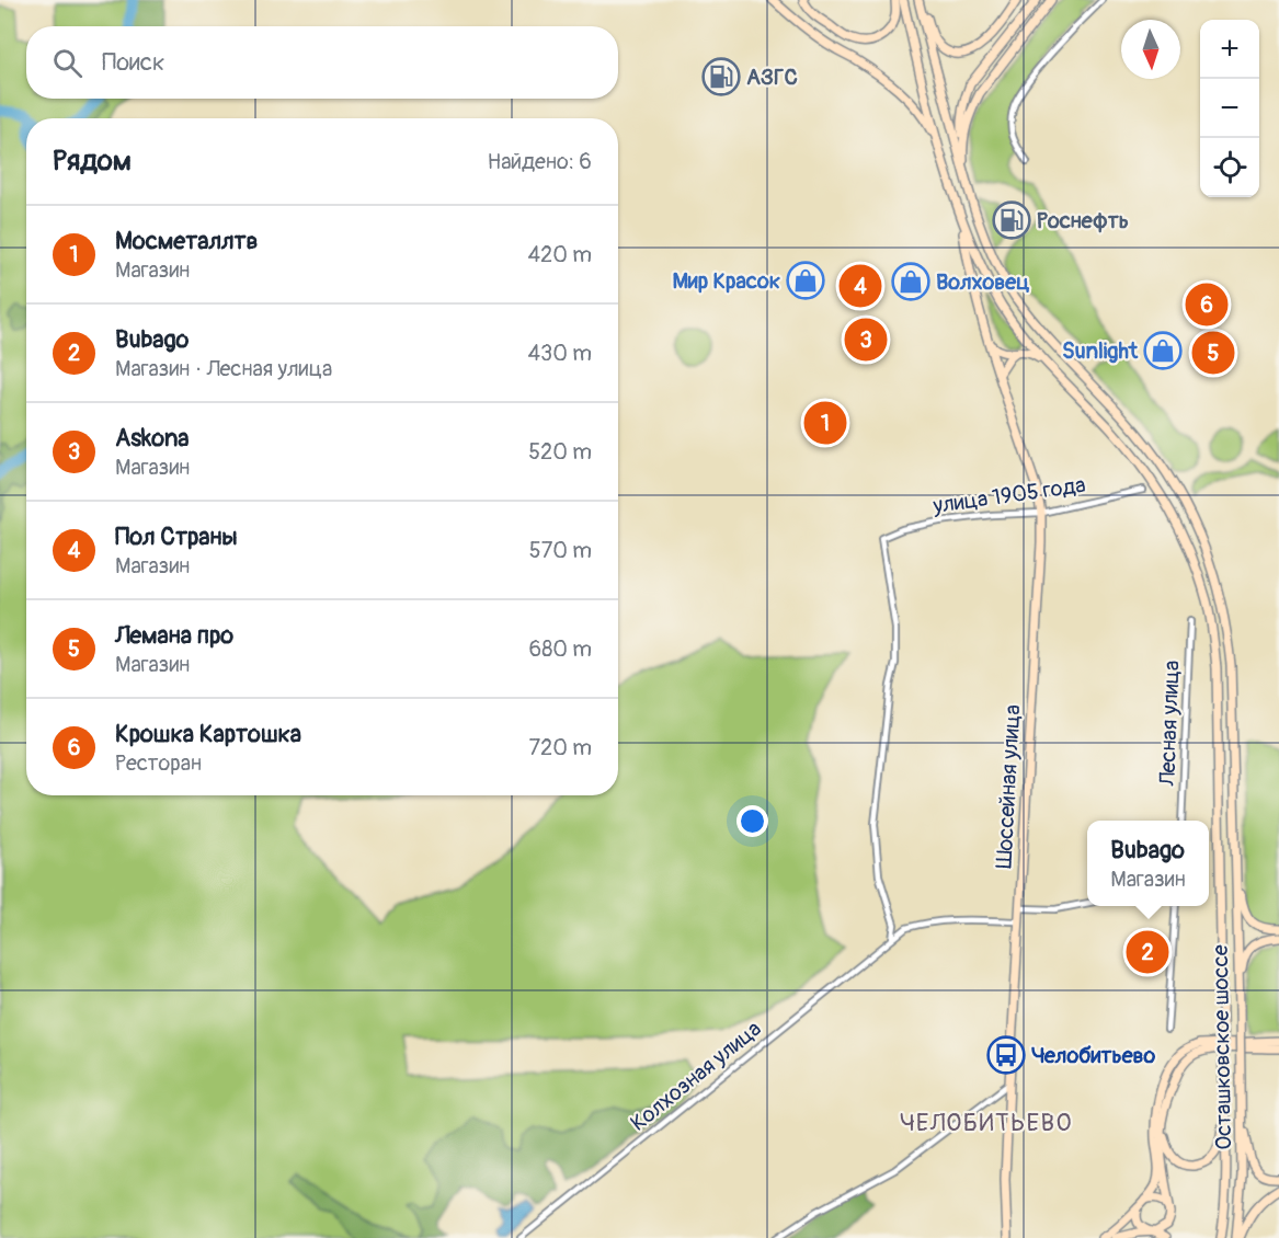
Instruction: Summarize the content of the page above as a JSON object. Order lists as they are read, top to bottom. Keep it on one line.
{"streets":{"main road":["Шоссейная улица","Осташковское шоссе"],"street":["улица 1905 года","Лесная улица","Колхозная улица"]},"crossings":[["улица 1905 года","Шоссейная улица"],["Шоссейная улица","Осташковское шоссе"],["Шоссейная улица","Колхозная улица"]],"districts":["ЧЕЛОБИТЬЕВО"],"places":{"fuel station":["АЗГС","Роснефть"],"shop":["Мир Красок","Волховец","Sunlight"],"bus stop":["Челобитьево"]},"north":"bottom","page":{"map_buttons":["+","−"],"search":"Поиск","heading":["Рядом","Найдено: 6"],"list":[{"mark":"1","name":"Мосметаллтв","note":"Магазин","value":"420 m"},{"mark":"2","name":"Bubago","note":"Магазин · Лесная улица","value":"430 m"},{"mark":"3","name":"Askona","note":"Магазин","value":"520 m"},{"mark":"4","name":"Пол Страны","note":"Магазин","value":"570 m"},{"mark":"5","name":"Лемана про","note":"Магазин","value":"680 m"},{"mark":"6","name":"Крошка Картошка","note":"Ресторан","value":"720 m"}],"pins":["4","6","3","5","1","2"],"popup":["Bubago","Магазин"]}}
